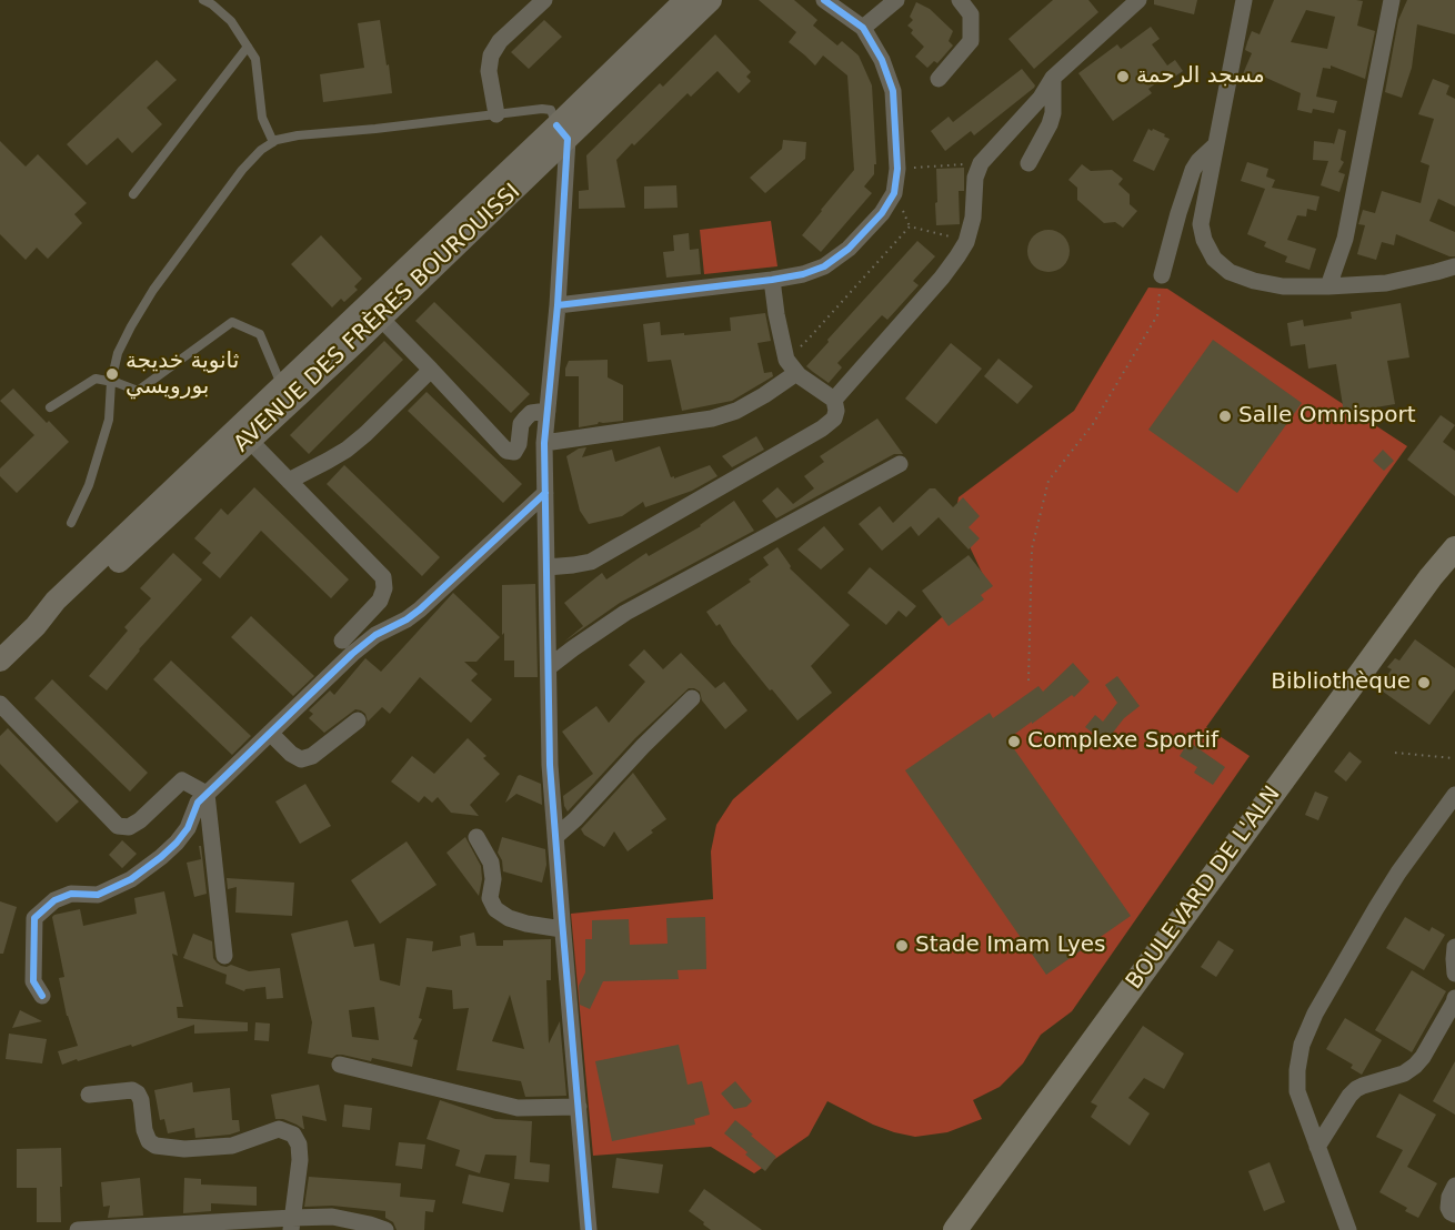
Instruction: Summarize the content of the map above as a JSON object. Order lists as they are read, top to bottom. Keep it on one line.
{"streets":{"main road":["AVENUE DES FRÈRES BOUROUISSI","BOULEVARD DE L'ALN"]},"places":["مسجد الرحمة","ثانوية خديجة بورويسي","Salle Omnisport","Bibliothèque","Complexe Sportif","Stade Imam Lyes"]}
